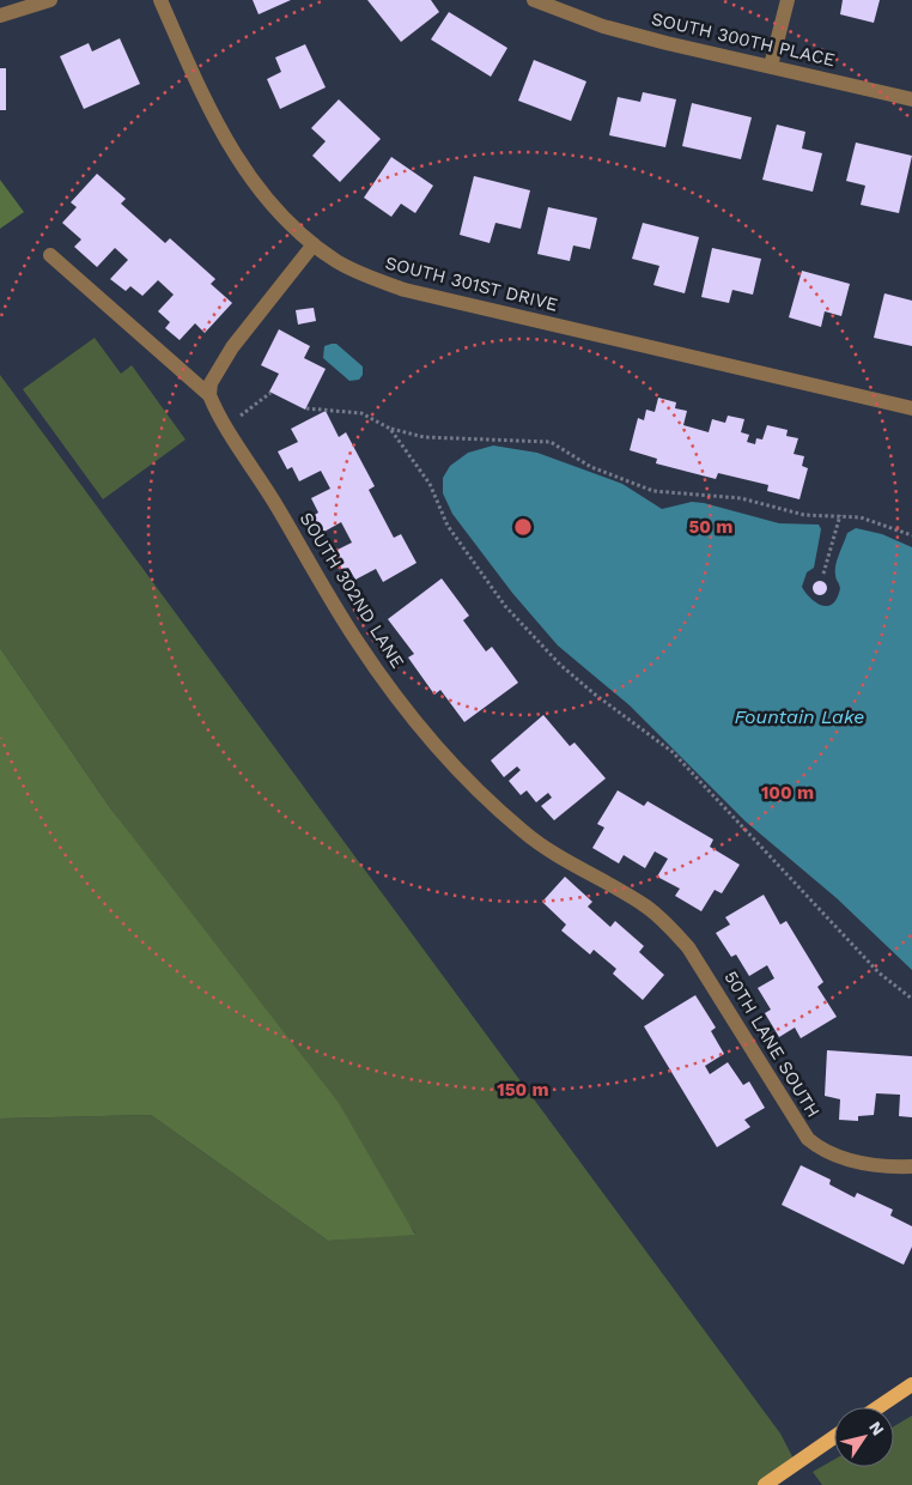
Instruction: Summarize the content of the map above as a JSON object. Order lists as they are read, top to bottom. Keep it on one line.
{"streets":{"street":["SOUTH 300TH PLACE","SOUTH 301ST DRIVE","SOUTH 302ND LANE","50TH LANE SOUTH"]},"crossings":[["SOUTH 302ND LANE","50TH LANE SOUTH"]],"water":["Fountain Lake"],"north":"top right","rings":["50 m","100 m","150 m"]}
